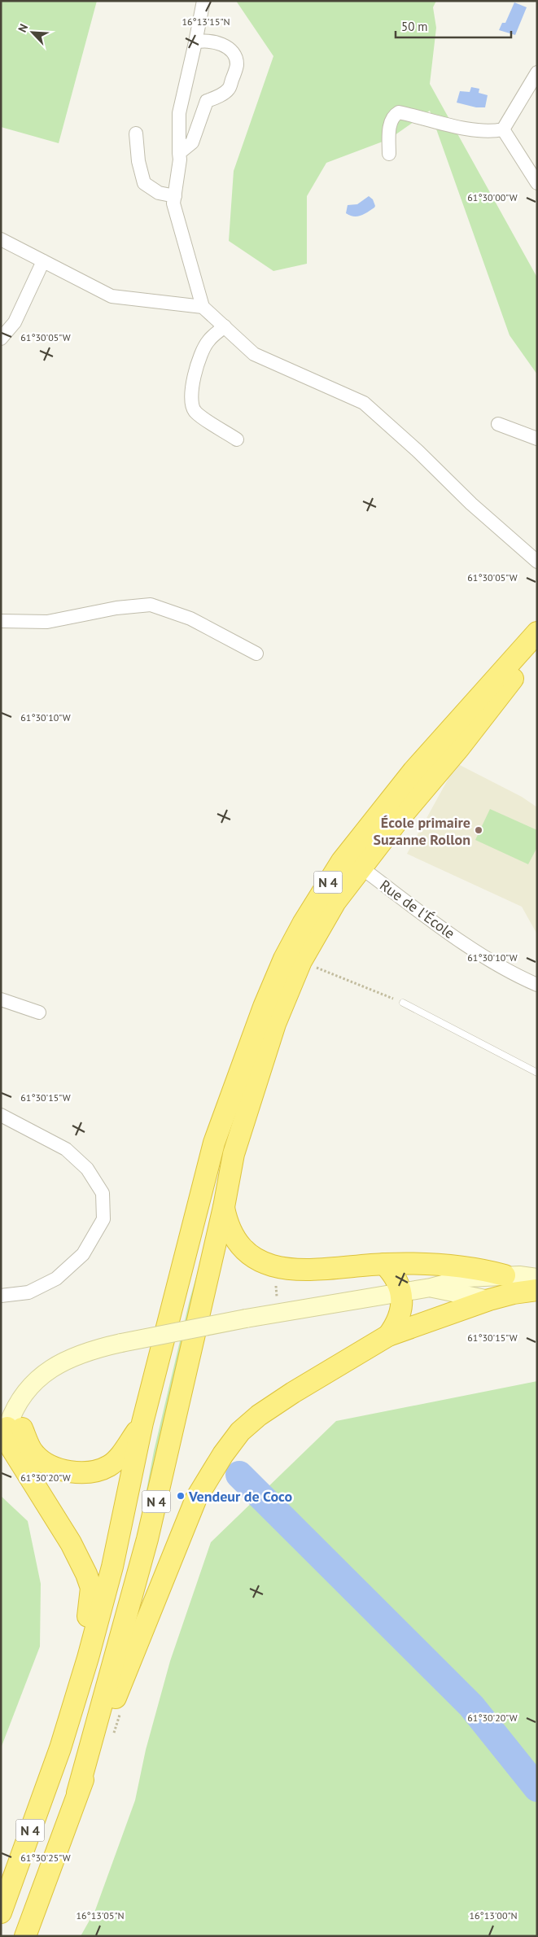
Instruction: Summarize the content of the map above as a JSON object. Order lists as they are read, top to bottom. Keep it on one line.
{"streets":{"highway":["N 4"],"street":["Rue de l'École"]},"crossings":[["N 4","Rue de l'École"]],"places":["École primaire Suzanne Rollon","Vendeur de Coco"],"scale_bar":"50 m","north":"top left","coordinates":["16°13'15\"N","61°30'00\"W","61°30'05\"W","61°30'10\"W","61°30'15\"W","61°30'20\"W","61°30'25\"W","16°13'05\"N","16°13'00\"N"]}
